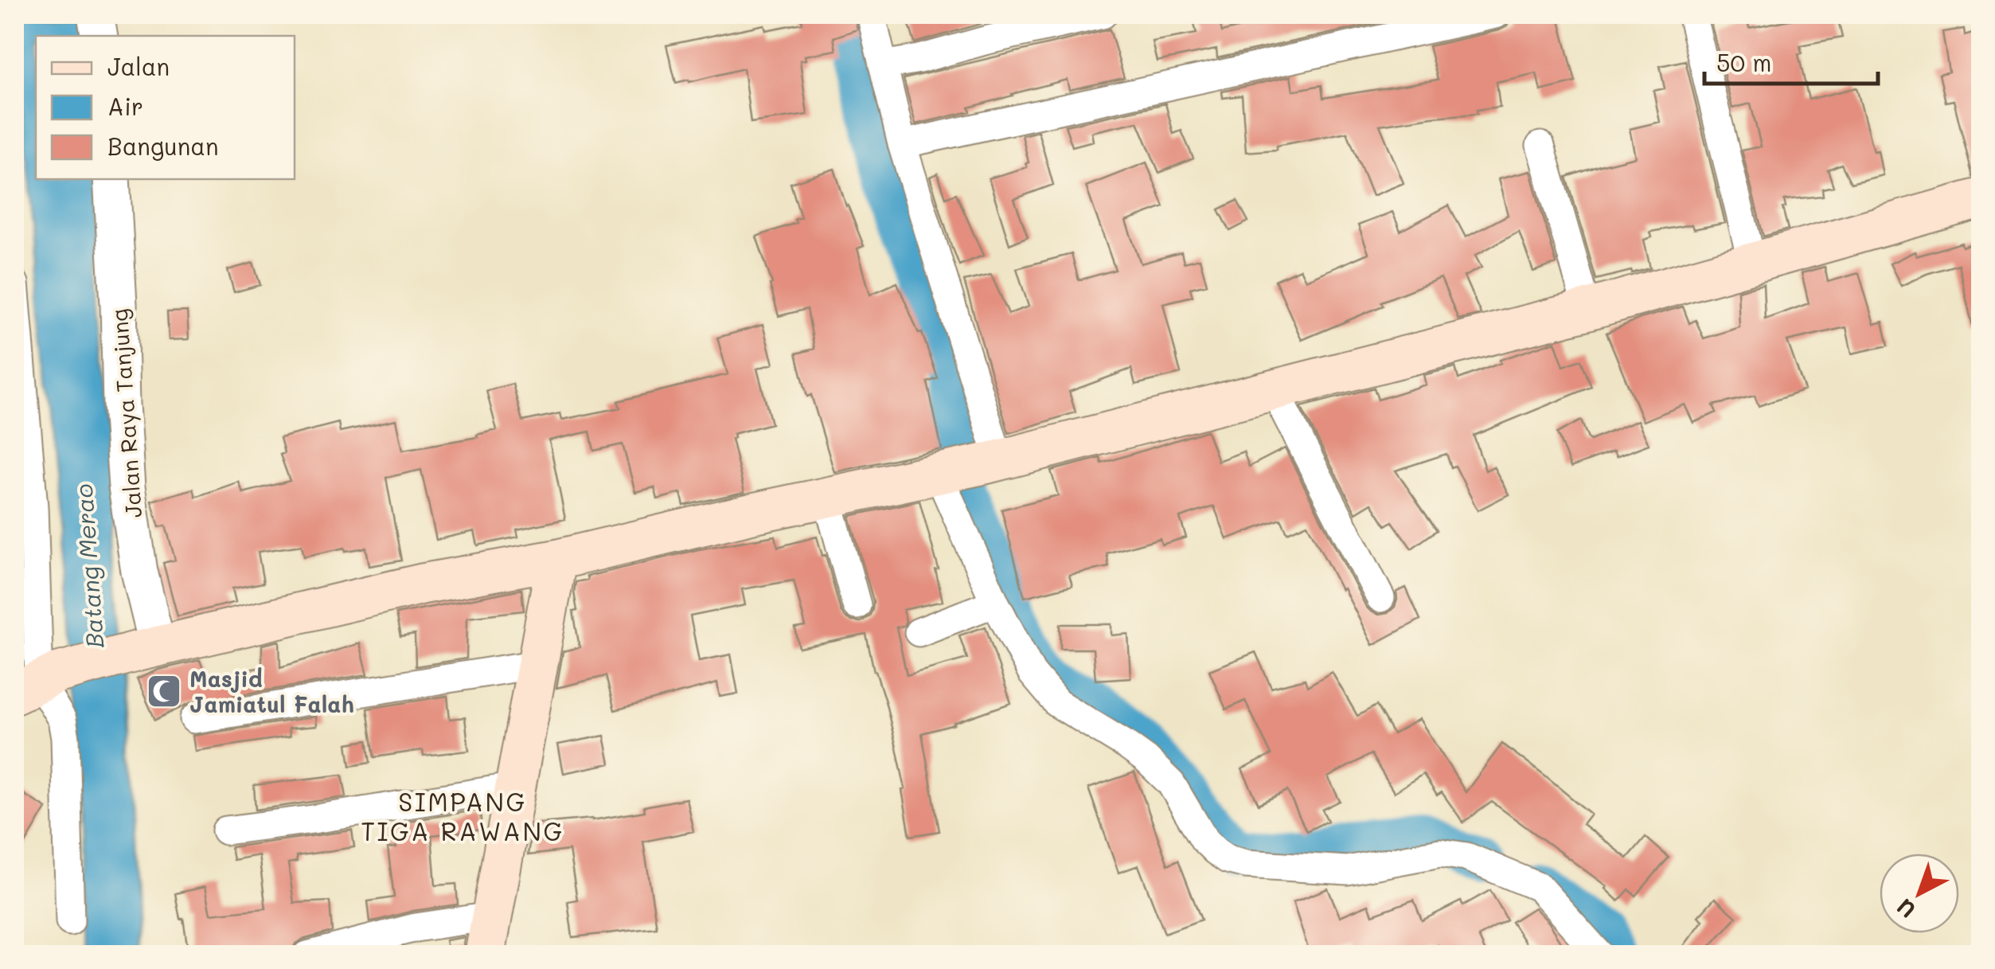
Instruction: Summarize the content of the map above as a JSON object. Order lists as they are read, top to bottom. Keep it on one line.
{"streets":{"street":["Jalan Raya Tanjung"]},"districts":["SIMPANG TIGA RAWANG"],"water":["Batang Merao"],"places":{"mosque":["Masjid Jamiatul Falah"]},"legend":["Jalan","Air","Bangunan"],"scale_bar":"50 m","north":"bottom left"}
